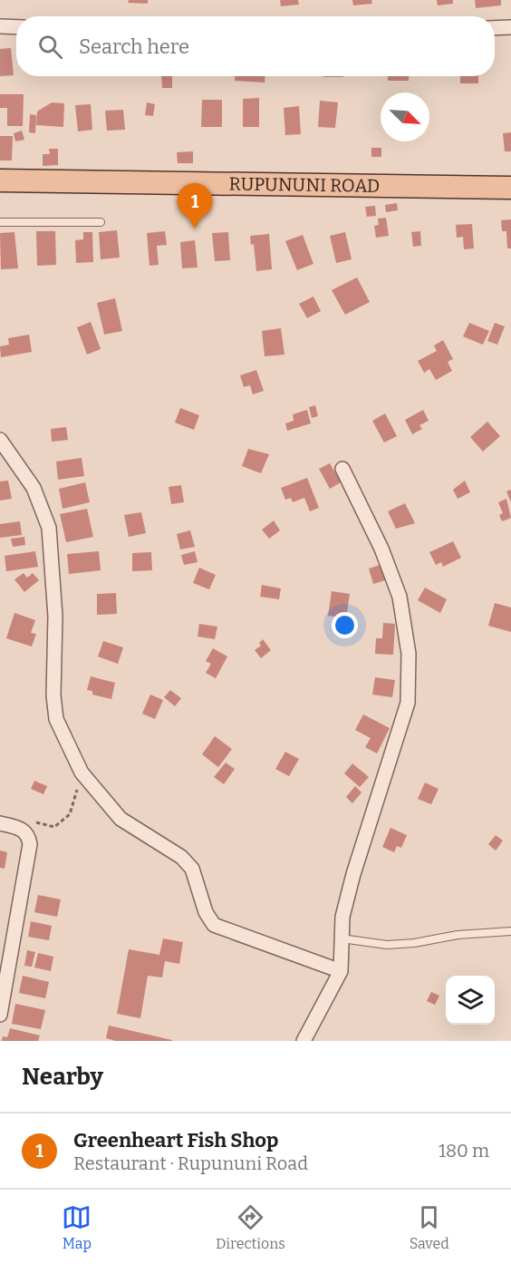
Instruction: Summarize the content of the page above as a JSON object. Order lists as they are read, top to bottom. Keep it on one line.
{"streets":{"main road":["RUPUNUNI ROAD"]},"north":"bottom right","page":{"search":"Search here","pins":"1","heading":"Nearby","list":[{"mark":"1","name":"Greenheart Fish Shop","note":"Restaurant · Rupununi Road","value":"180 m"}],"nav":["Map","Directions","Saved"]}}
